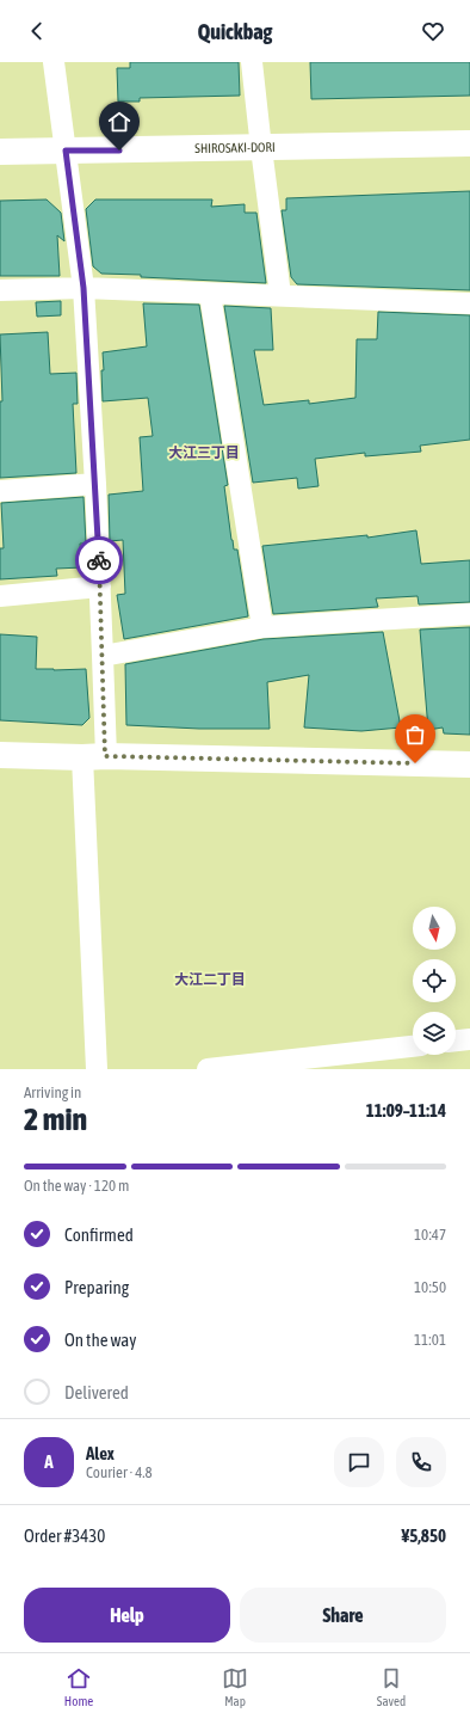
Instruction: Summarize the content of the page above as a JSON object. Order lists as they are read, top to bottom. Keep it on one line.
{"streets":{"street":["SHIROSAKI-DORI"]},"districts":["大江三丁目","大江二丁目"],"north":"bottom","page":{"header":"Quickbag","heading":["2 min","Arriving in","11:09–11:14"],"panel":["Alex","Courier · 4.8","Order #3430","¥5,850"],"bar":"On the way · 120 m","list":[["Confirmed","10:47"],["Preparing","10:50"],["On the way","11:01"],"Delivered"],"round":"A","buttons":["Help","Share"],"tabs":["Home","Map","Saved"]}}
